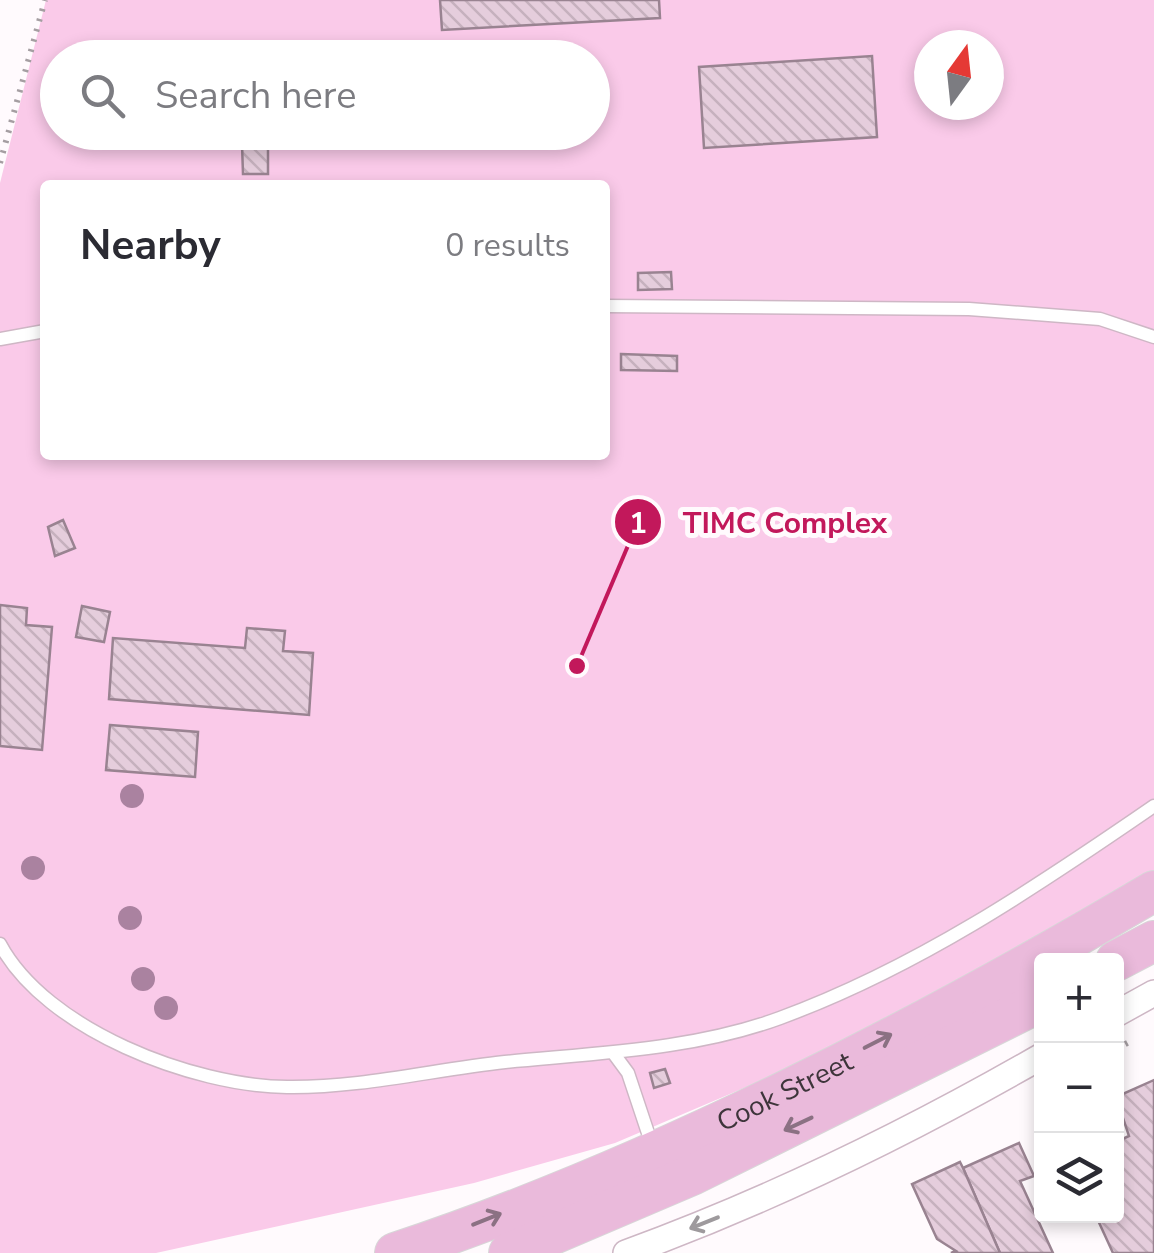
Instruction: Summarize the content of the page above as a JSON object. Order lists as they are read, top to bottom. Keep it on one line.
{"streets":{"main road":["Cook Street"]},"places":["TIMC Complex"],"north":"top","page":{"search":"Search here","heading":["Nearby","0 results"],"map_buttons":["+","−"]}}
